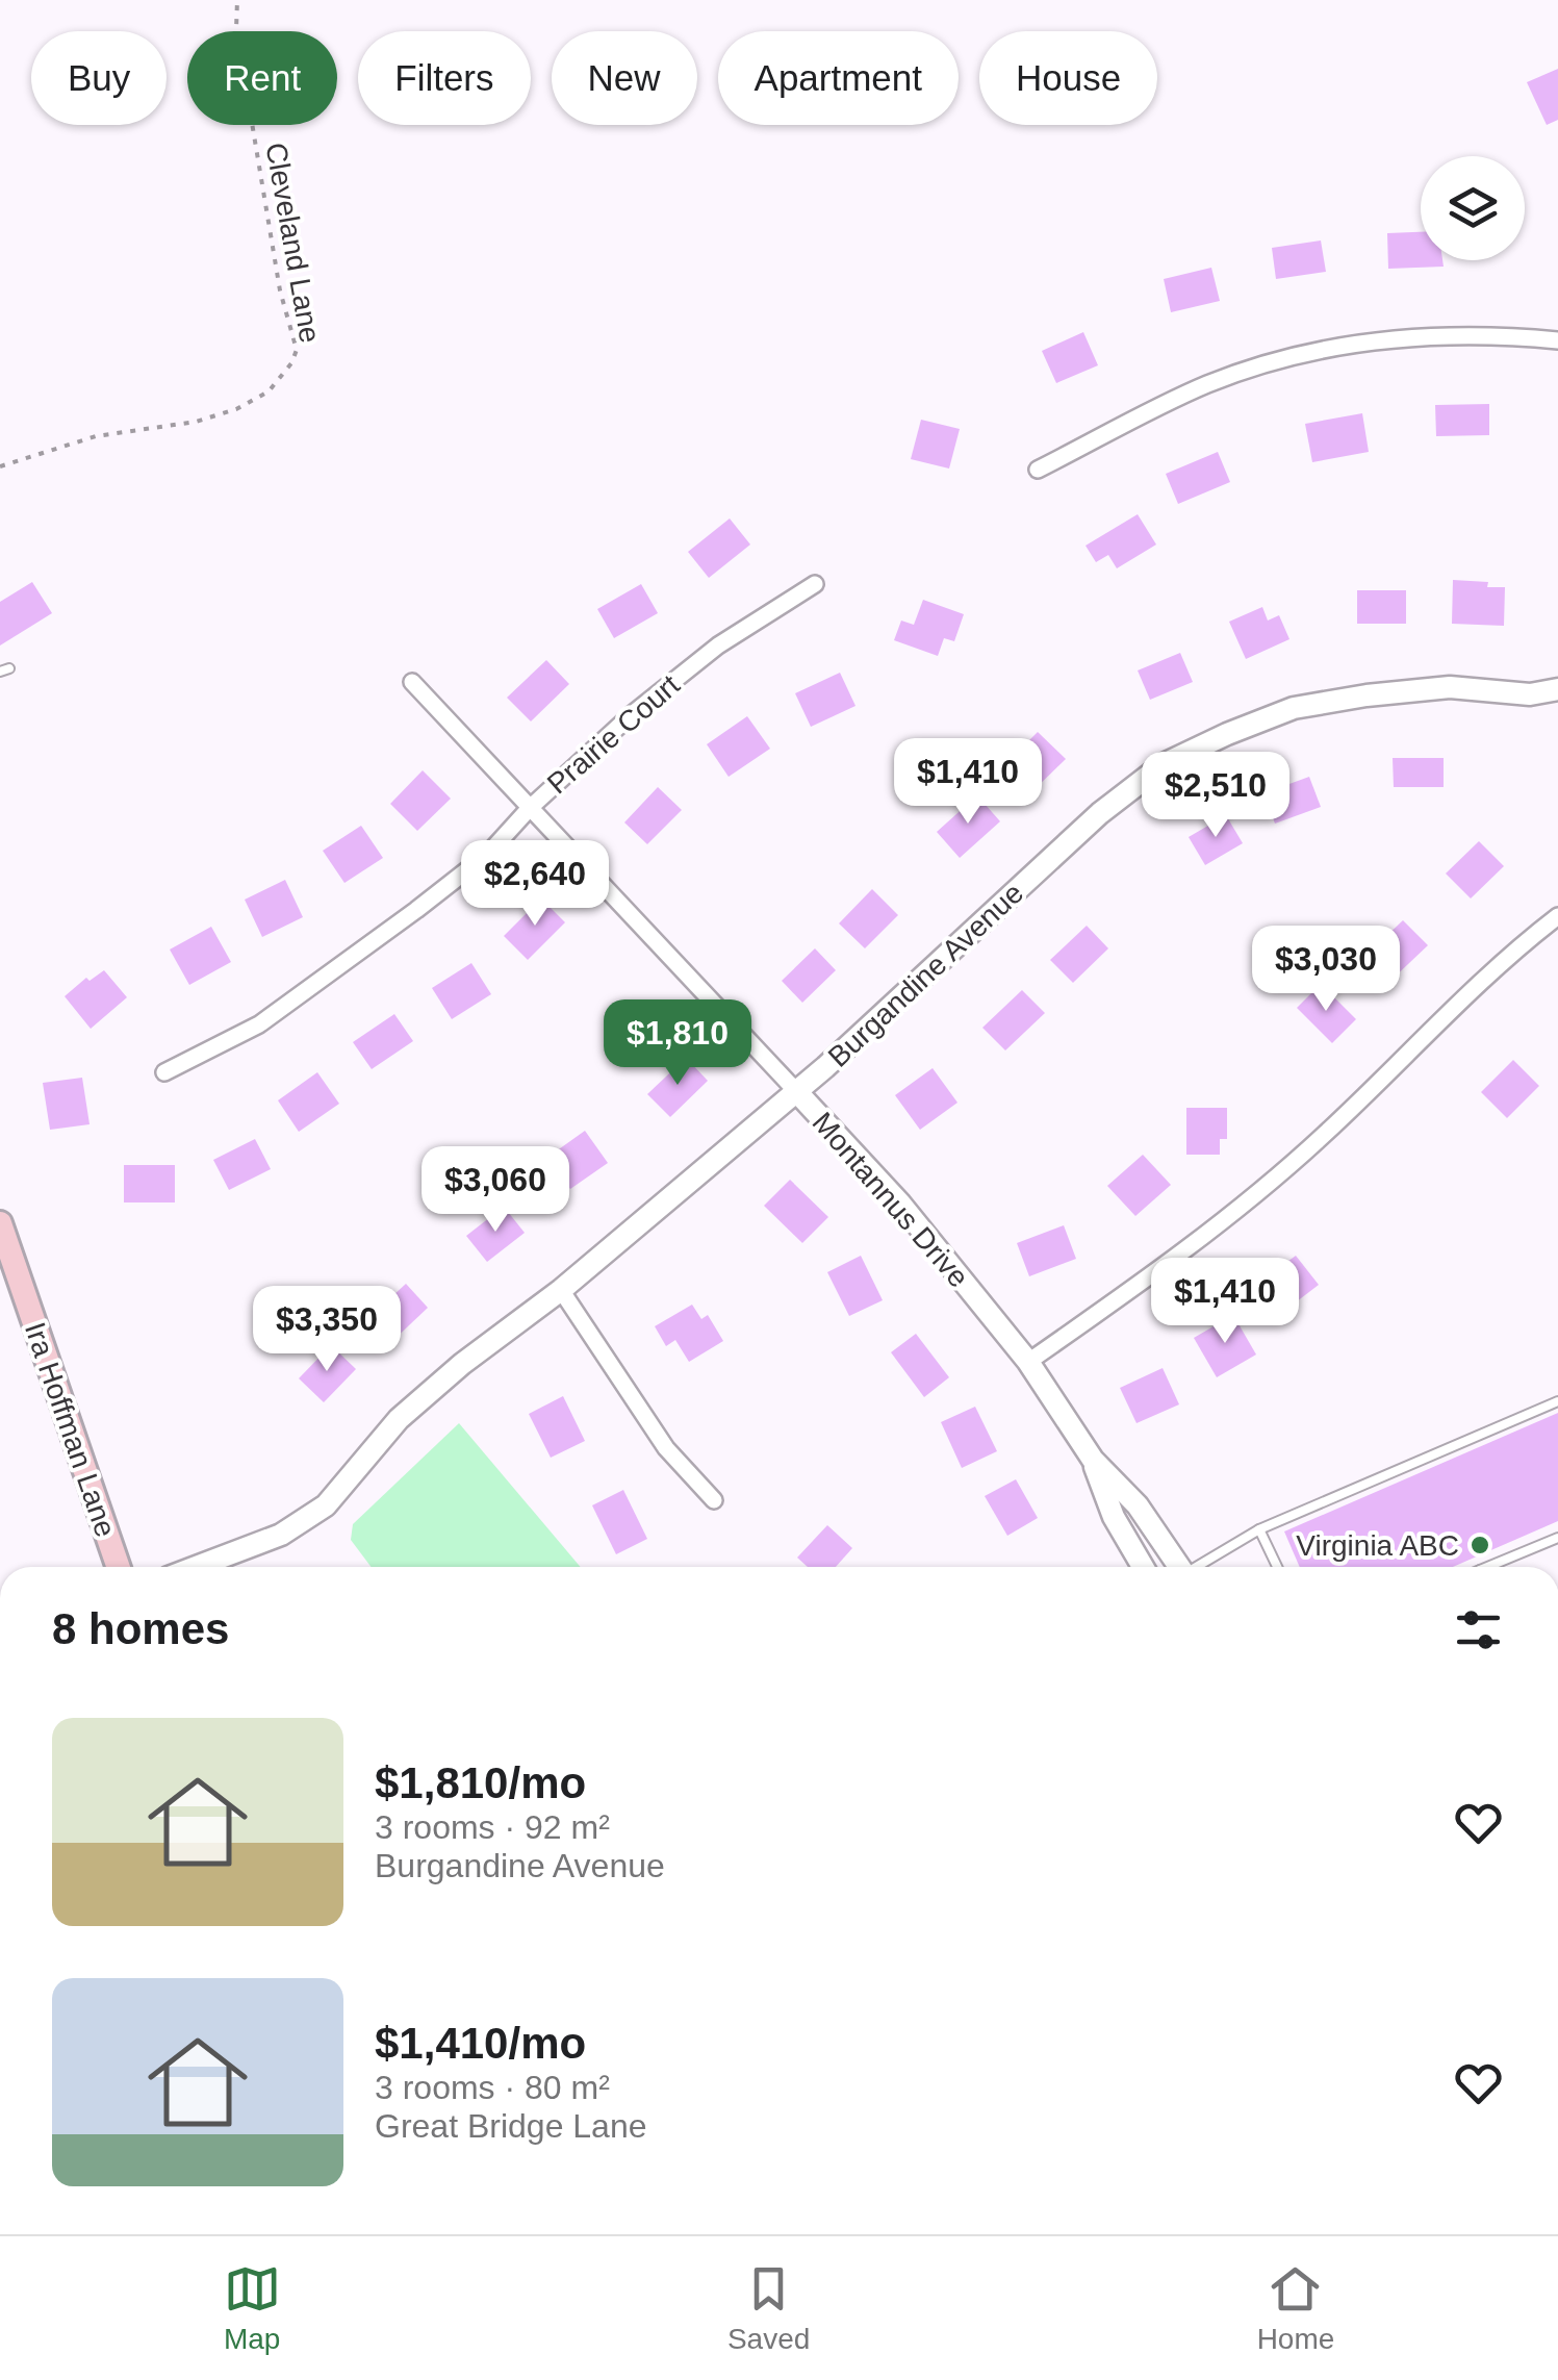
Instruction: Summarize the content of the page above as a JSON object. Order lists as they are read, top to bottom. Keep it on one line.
{"streets":{"main road":["Ira Hoffman Lane"],"street":["Prairie Court","Burgandine Avenue","Montannus Drive"],"path":["Cleveland Lane"]},"crossings":[["Prairie Court","Montannus Drive"],["Burgandine Avenue","Montannus Drive"]],"places":["Virginia ABC"],"page":{"chip":["Buy","Rent","Filters","New","Apartment","House"],"price":["$1,410","$2,510","$2,640","$3,030","$1,810","$3,060","$1,410","$3,350"],"heading":"8 homes","list":[{"name":"$1,810/mo","note":"3 rooms · 92 m² · Burgandine Avenue"},{"name":"$1,410/mo","note":"3 rooms · 80 m² · Great Bridge Lane"}],"tabs":["Map","Saved","Home"]}}
